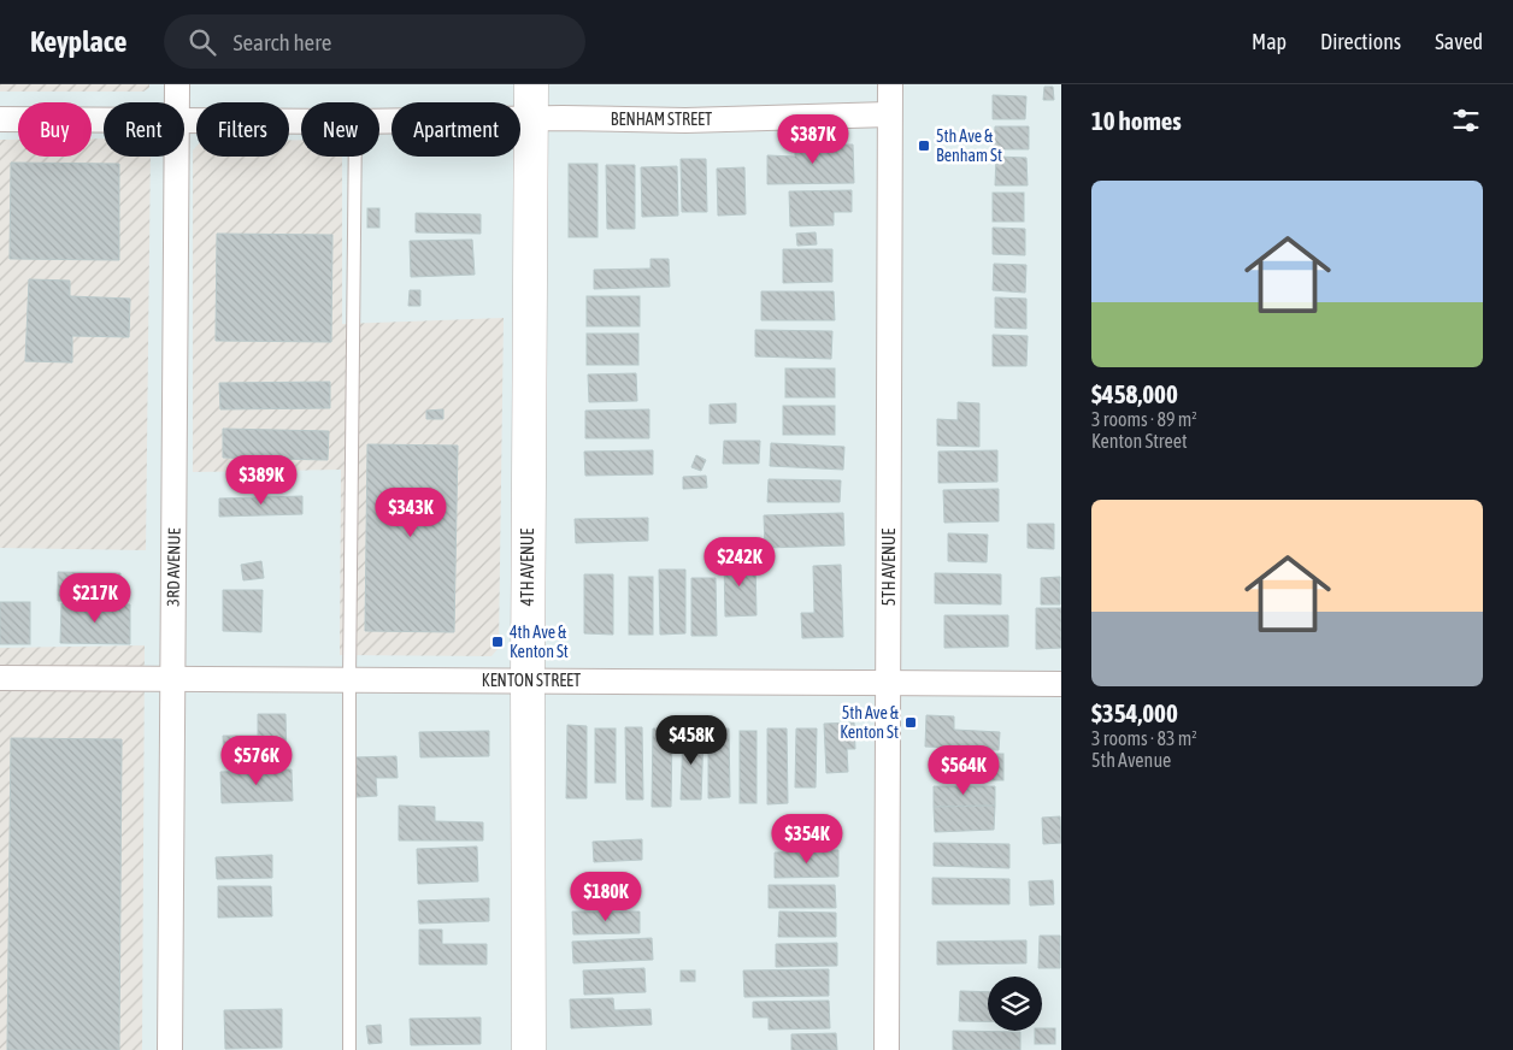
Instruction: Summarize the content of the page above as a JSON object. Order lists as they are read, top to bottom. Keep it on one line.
{"streets":{"street":["BENHAM STREET","3RD AVENUE","4TH AVENUE","5TH AVENUE","KENTON STREET"]},"crossings":[["BENHAM STREET","4TH AVENUE"],["BENHAM STREET","5TH AVENUE"],["3RD AVENUE","KENTON STREET"],["4TH AVENUE","KENTON STREET"],["5TH AVENUE","KENTON STREET"]],"places":{"transit":["5th Ave & Benham St","4th Ave & Kenton St","5th Ave & Kenton St"]},"page":{"header":"Keyplace","search":"Search here","nav":["Map","Directions","Saved"],"heading":"10 homes","chip":["Buy","Rent","Filters","New","Apartment"],"price":["$387K","$389K","$343K","$242K","$217K","$458K","$576K","$564K","$354K","$180K"],"list":[{"name":"$458,000","note":"3 rooms · 89 m² · Kenton Street"},{"name":"$354,000","note":"3 rooms · 83 m² · 5th Avenue"}]}}
